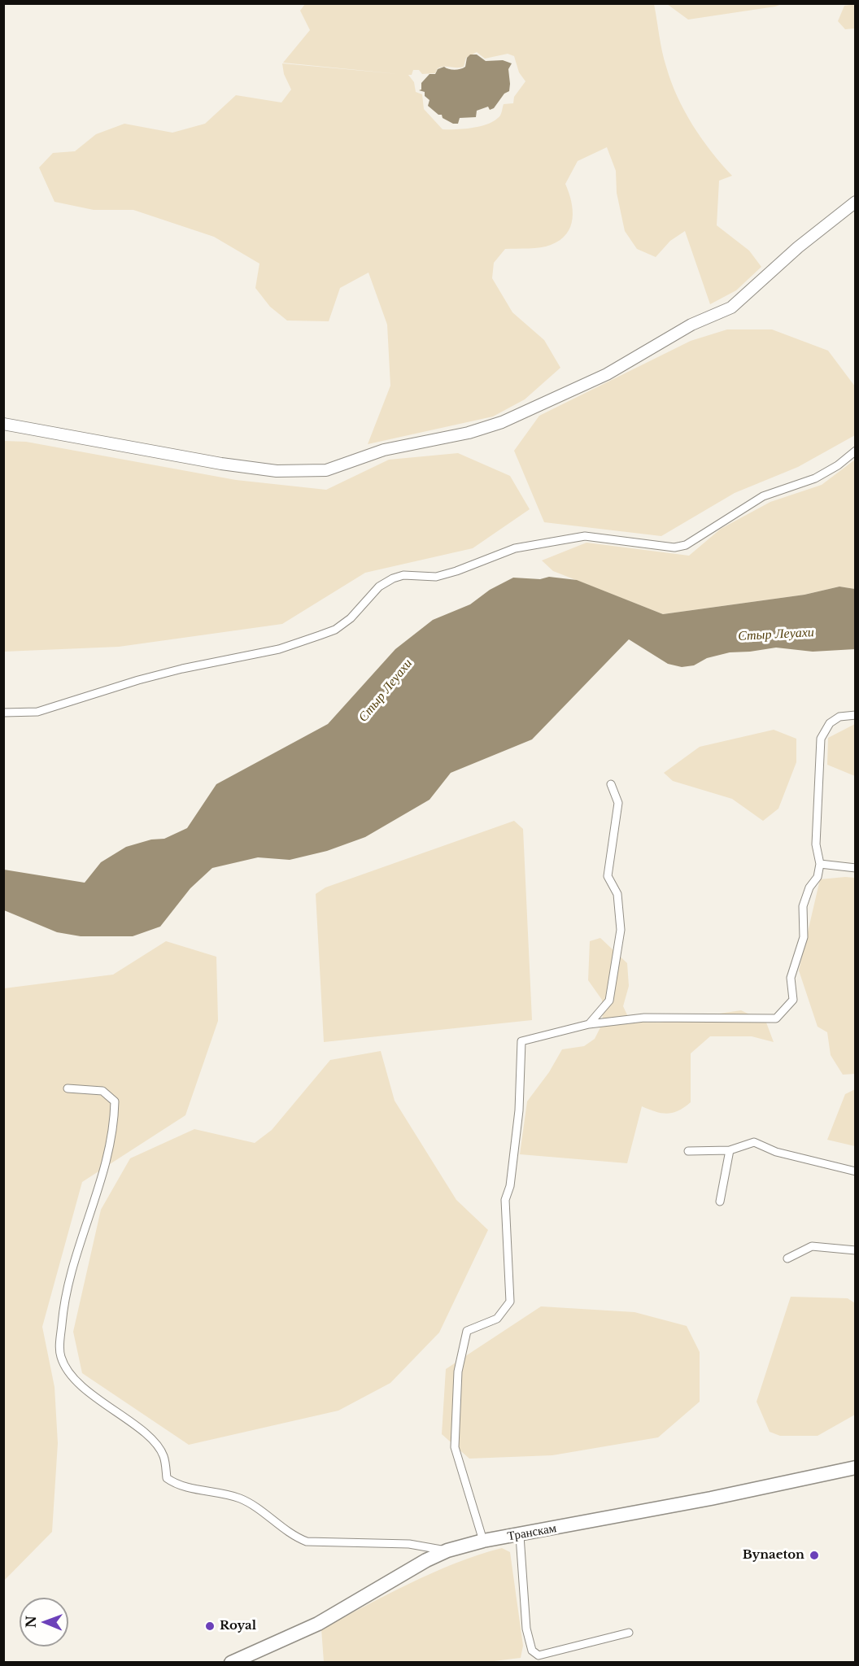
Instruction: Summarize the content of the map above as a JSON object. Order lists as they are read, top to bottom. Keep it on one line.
{"streets":{"highway":["Транскам"]},"water":["Стыр Леуахи"],"places":["Bynaeton","Royal"],"north":"left"}
